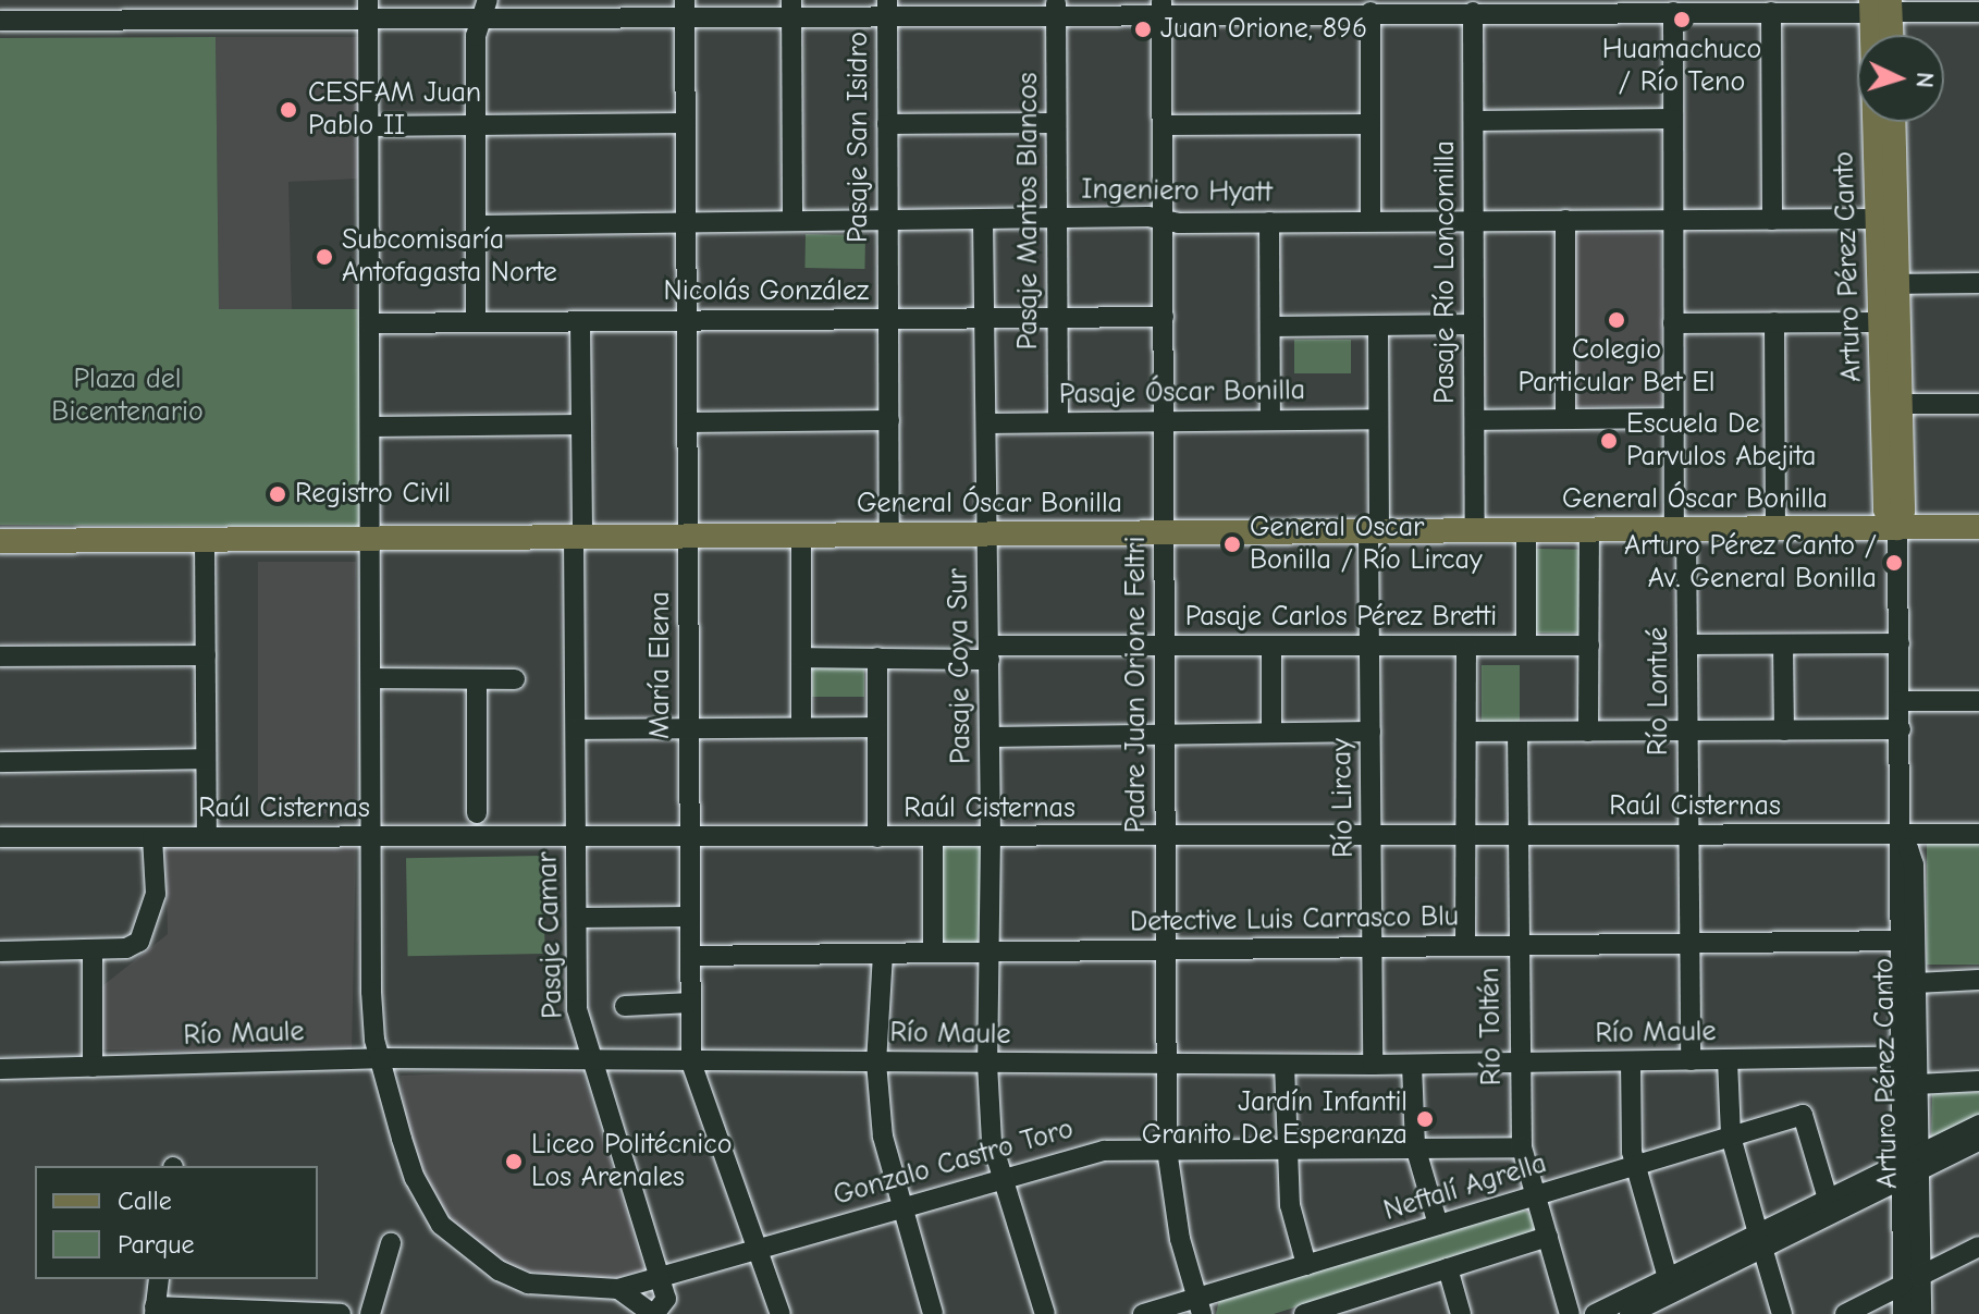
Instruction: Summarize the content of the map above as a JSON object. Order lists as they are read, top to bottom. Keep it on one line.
{"streets":{"main road":["Arturo Pérez Canto","General Óscar Bonilla"],"street":["Pasaje San Isidro","Ingeniero Hyatt","Pasaje Mantos Blancos","Pasaje Río Loncomilla","Nicolás González","Pasaje Óscar Bonilla","Pasaje Carlos Pérez Bretti","María Elena","Pasaje Coya Sur","Padre Juan Orione Feltri","Río Lontué","Río Lircay","Raúl Cisternas","Detective Luis Carrasco Blu","Pasaje Camar","Río Toltén","Río Maule","Gonzalo Castro Toro","Neftalí Agrella"]},"crossings":[["Pasaje San Isidro","Ingeniero Hyatt"],["Pasaje San Isidro","Nicolás González"],["Pasaje San Isidro","General Óscar Bonilla"],["Ingeniero Hyatt","Pasaje Mantos Blancos"],["Ingeniero Hyatt","Arturo Pérez Canto"],["Ingeniero Hyatt","Pasaje Río Loncomilla"],["Ingeniero Hyatt","María Elena"],["Ingeniero Hyatt","Pasaje Coya Sur"],["Ingeniero Hyatt","Padre Juan Orione Feltri"],["Ingeniero Hyatt","Río Lontué"],["Pasaje Mantos Blancos","Nicolás González"],["Pasaje Mantos Blancos","Pasaje Óscar Bonilla"],["Arturo Pérez Canto","General Óscar Bonilla"],["Arturo Pérez Canto","Raúl Cisternas"],["Arturo Pérez Canto","Detective Luis Carrasco Blu"],["Arturo Pérez Canto","Río Maule"],["Pasaje Río Loncomilla","General Óscar Bonilla"],["Nicolás González","María Elena"],["Nicolás González","Pasaje Coya Sur"],["Nicolás González","Padre Juan Orione Feltri"],["Nicolás González","Pasaje Camar"],["Pasaje Óscar Bonilla","Pasaje Coya Sur"],["Pasaje Óscar Bonilla","Padre Juan Orione Feltri"],["Pasaje Óscar Bonilla","Río Lircay"],["General Óscar Bonilla","María Elena"],["General Óscar Bonilla","Pasaje Coya Sur"],["General Óscar Bonilla","Padre Juan Orione Feltri"],["General Óscar Bonilla","Río Lontué"],["General Óscar Bonilla","Río Lircay"],["General Óscar Bonilla","Pasaje Camar"],["Pasaje Carlos Pérez Bretti","Pasaje Coya Sur"],["Pasaje Carlos Pérez Bretti","Padre Juan Orione Feltri"],["Pasaje Carlos Pérez Bretti","Río Lircay"],["María Elena","Raúl Cisternas"],["María Elena","Detective Luis Carrasco Blu"],["María Elena","Río Maule"],["María Elena","Gonzalo Castro Toro"],["Pasaje Coya Sur","Raúl Cisternas"],["Pasaje Coya Sur","Detective Luis Carrasco Blu"],["Pasaje Coya Sur","Río Maule"],["Pasaje Coya Sur","Gonzalo Castro Toro"],["Padre Juan Orione Feltri","Raúl Cisternas"],["Padre Juan Orione Feltri","Detective Luis Carrasco Blu"],["Padre Juan Orione Feltri","Río Maule"],["Padre Juan Orione Feltri","Gonzalo Castro Toro"],["Padre Juan Orione Feltri","Neftalí Agrella"],["Río Lontué","Raúl Cisternas"],["Río Lontué","Detective Luis Carrasco Blu"],["Río Lontué","Río Maule"],["Río Lircay","Raúl Cisternas"],["Río Lircay","Detective Luis Carrasco Blu"],["Río Lircay","Río Maule"],["Raúl Cisternas","Pasaje Camar"],["Raúl Cisternas","Río Toltén"],["Detective Luis Carrasco Blu","Río Toltén"],["Pasaje Camar","Río Maule"],["Pasaje Camar","Gonzalo Castro Toro"],["Río Toltén","Río Maule"],["Río Toltén","Gonzalo Castro Toro"],["Río Toltén","Neftalí Agrella"]],"parks":["Plaza del Bicentenario"],"places":["Huamachuco / Río Teno","Juan Orione, 896","CESFAM Juan Pablo II","Subcomisaría Antofagasta Norte","Colegio Particular Bet El","Escuela De Parvulos Abejita","Registro Civil","General Oscar Bonilla / Río Lircay","Arturo Pérez Canto / Av. General Bonilla","Jardín Infantil Granito De Esperanza","Liceo Politécnico Los Arenales"],"legend":["Calle","Parque"],"north":"right"}
